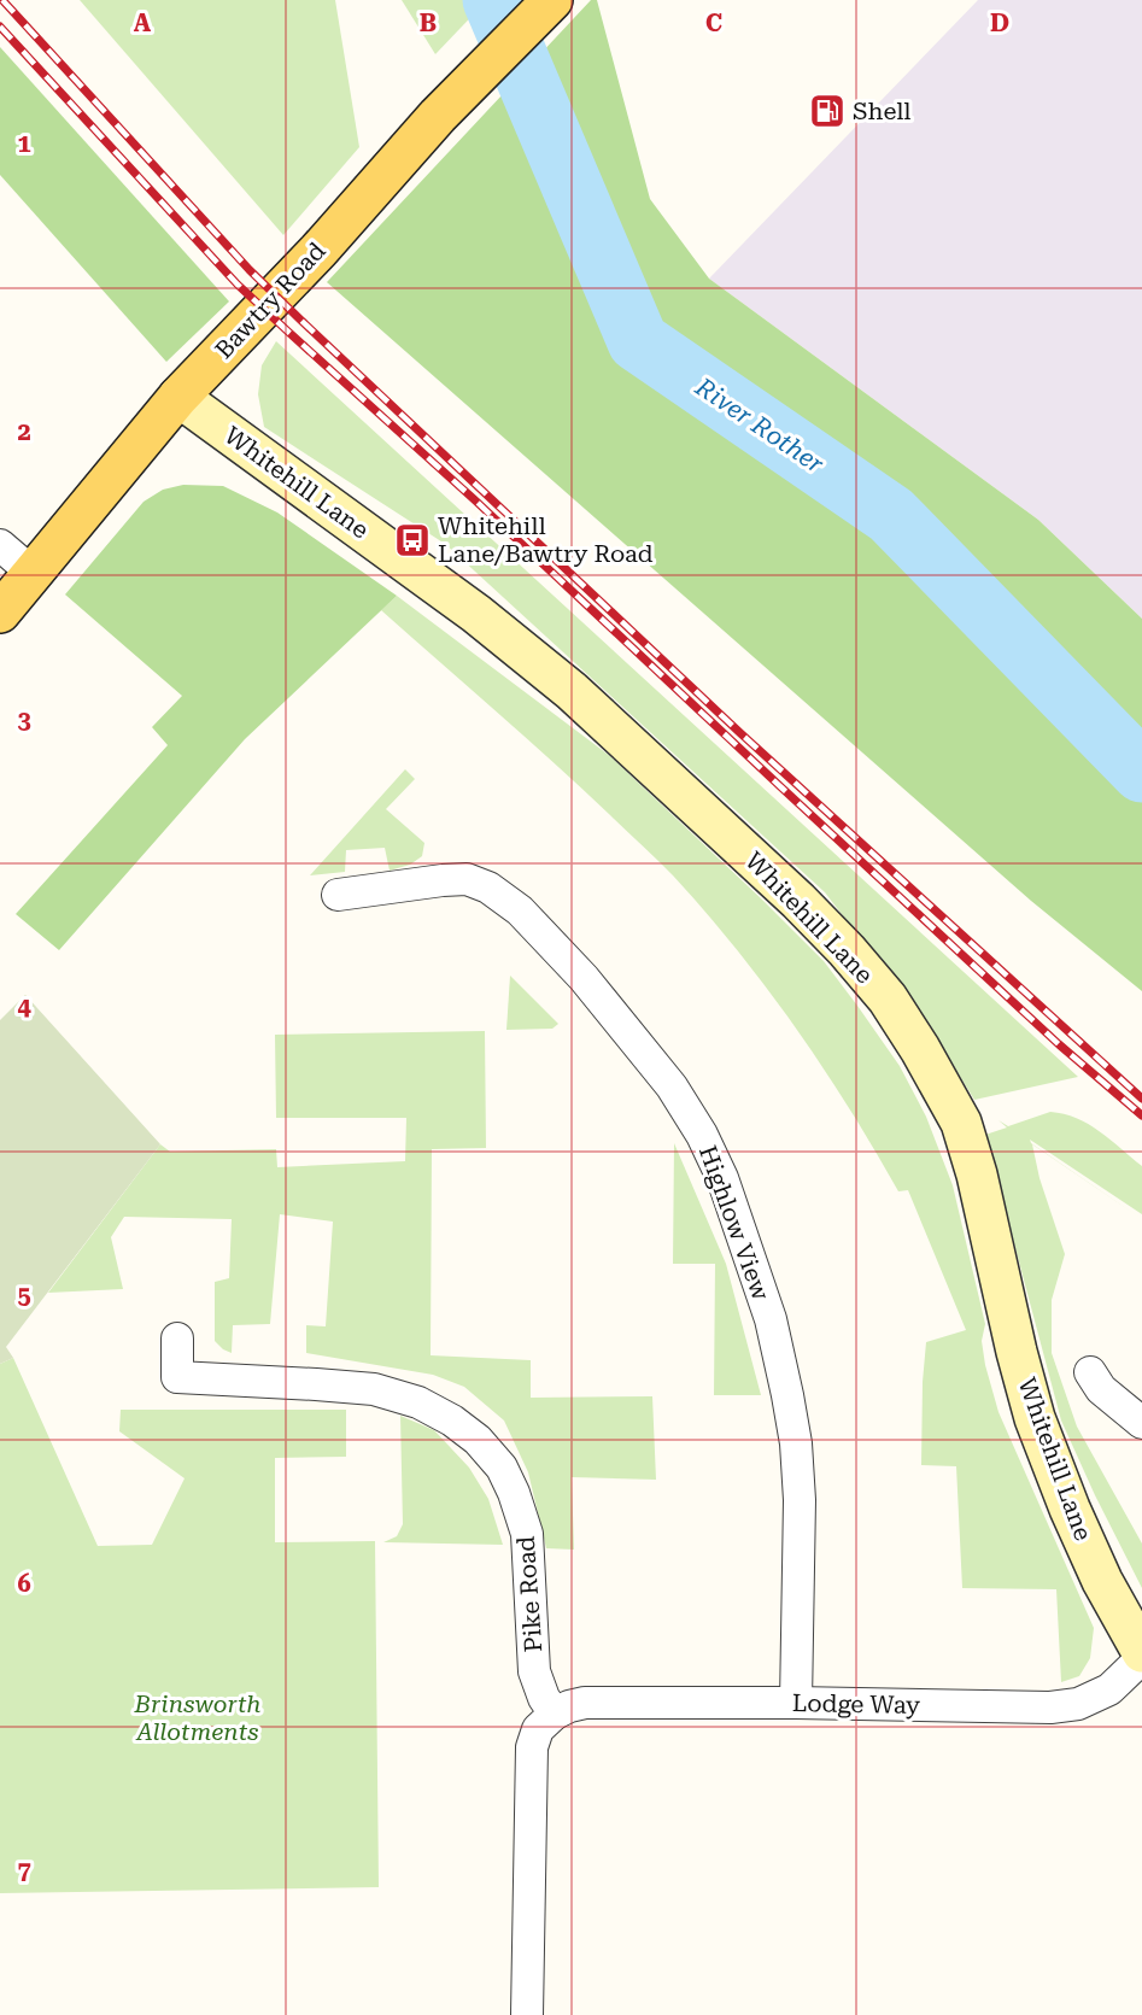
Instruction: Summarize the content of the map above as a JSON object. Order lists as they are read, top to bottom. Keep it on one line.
{"streets":{"main road":["Bawtry Road","Whitehill Lane"],"street":["Highlow View","Pike Road","Lodge Way"]},"crossings":[["Bawtry Road","Whitehill Lane"],["Highlow View","Lodge Way"],["Pike Road","Lodge Way"]],"water":["River Rother"],"parks":["Brinsworth Allotments"],"places":{"fuel station":["Shell"],"bus stop":["Whitehill Lane/Bawtry Road"]},"grid":{"columns":["A","B","C","D"],"rows":["1","2","3","4","5","6","7"]}}
